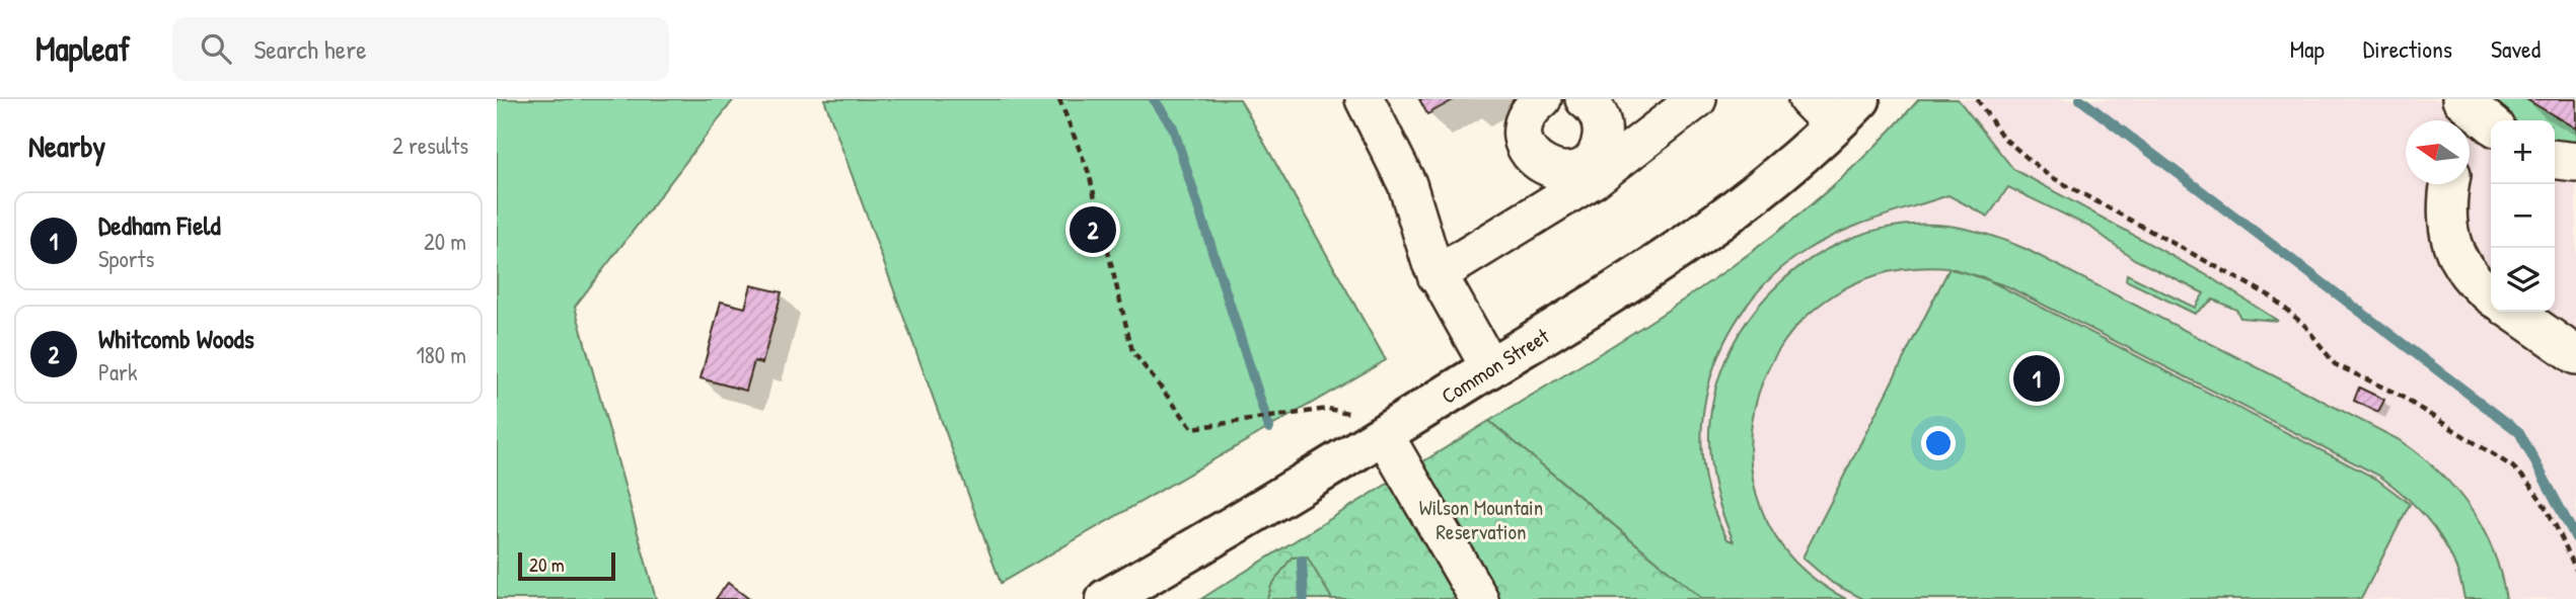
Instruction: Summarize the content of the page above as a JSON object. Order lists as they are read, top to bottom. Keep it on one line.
{"streets":{"main road":["Common Street"]},"parks":["Wilson Mountain Reservation"],"scale_bar":"20 m","north":"left","page":{"header":"Mapleaf","search":"Search here","nav":["Map","Directions","Saved"],"heading":["Nearby","2 results"],"map_buttons":["+","−"],"list":[{"mark":"1","name":"Dedham Field","note":"Sports","value":"20 m"},{"mark":"2","name":"Whitcomb Woods","note":"Park","value":"180 m"}],"pins":["2","1"],"scale":"20 m"}}
